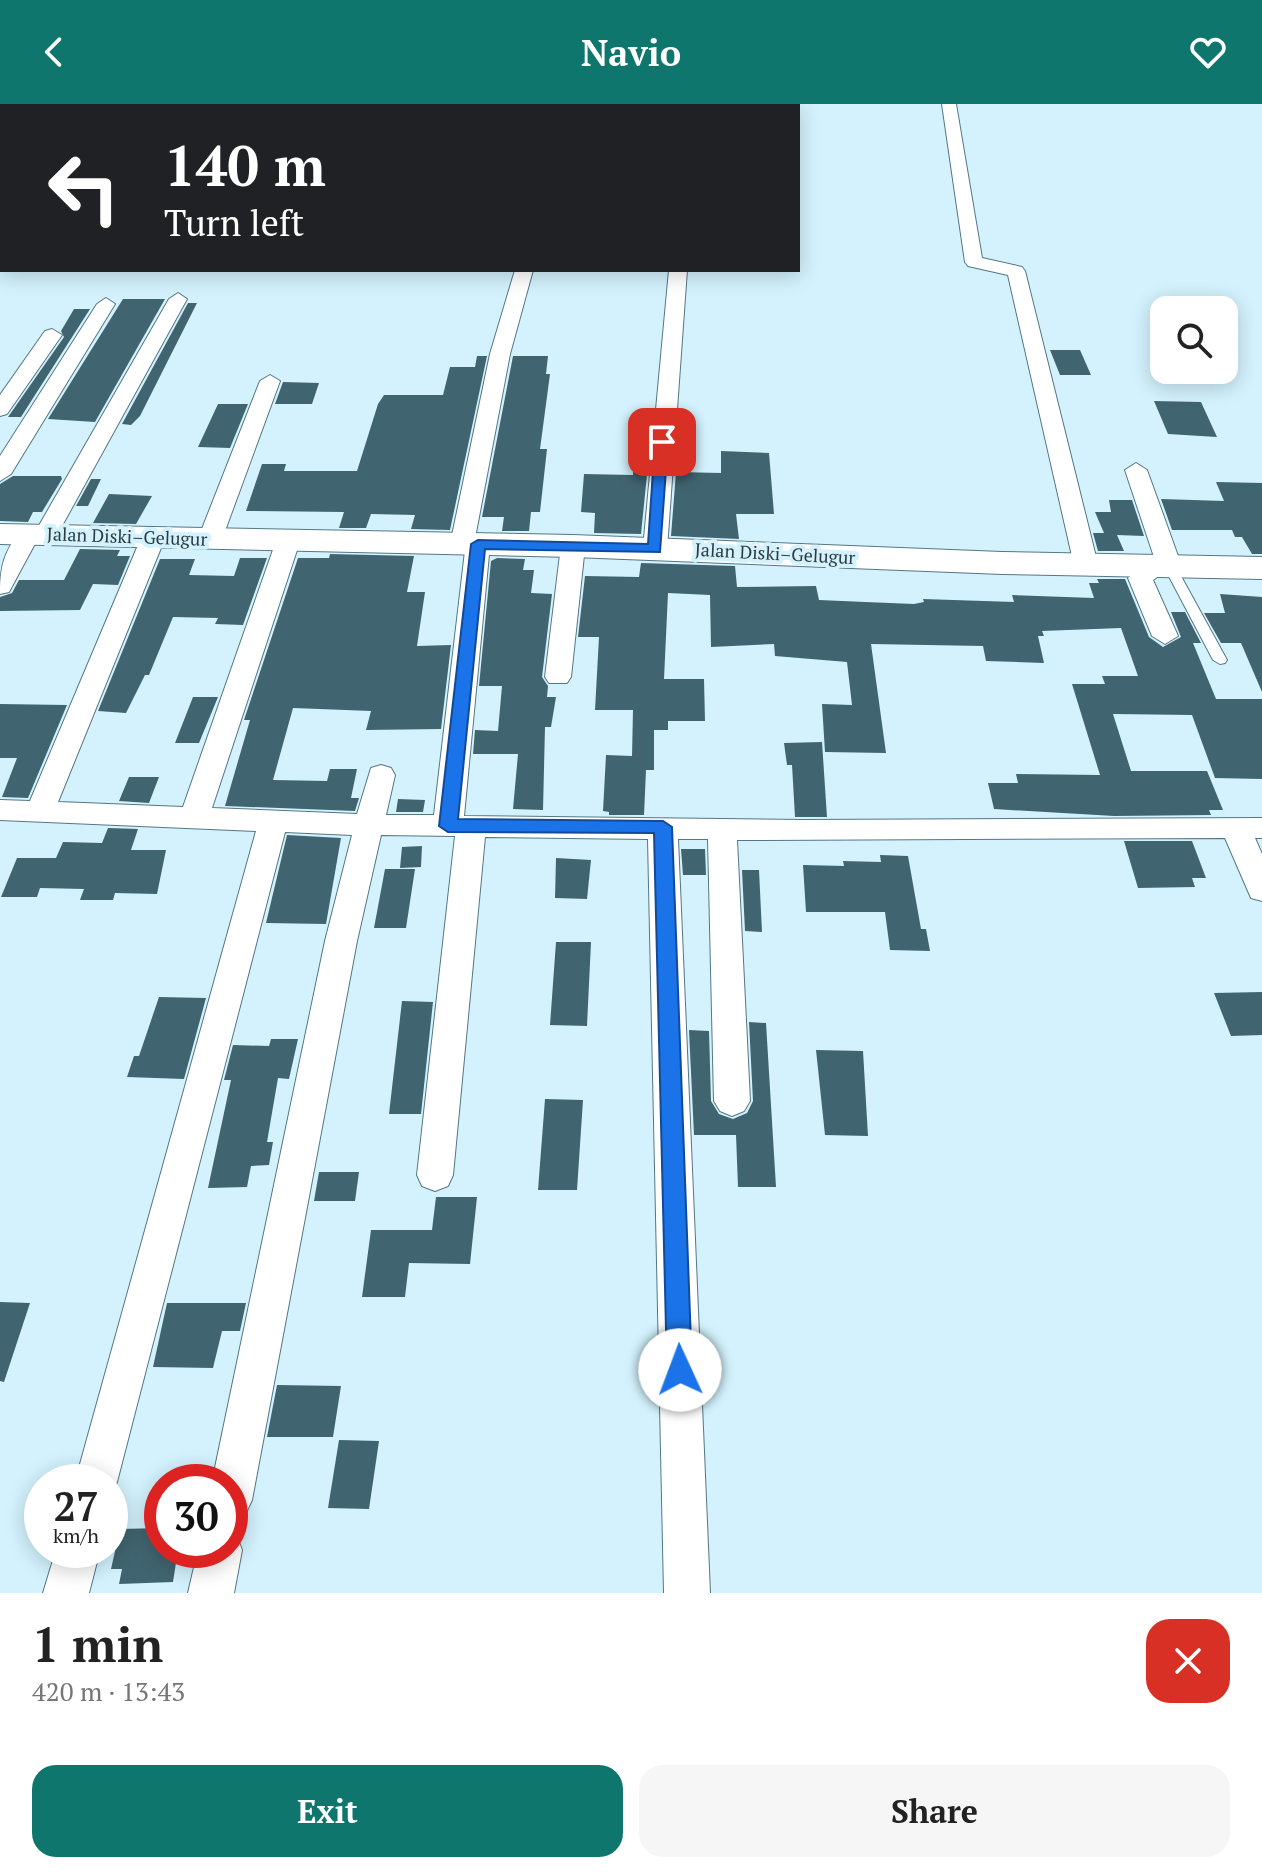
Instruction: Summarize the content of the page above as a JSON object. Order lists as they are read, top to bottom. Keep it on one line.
{"streets":{"main road":["Jalan Diski–Gelugur"]},"page":{"header":"Navio","turn":["140 m","Turn left"],"speed":"27 km/h","limit":"30","heading":["1 min","420 m · 13:43"],"buttons":["Exit","Share"]}}
